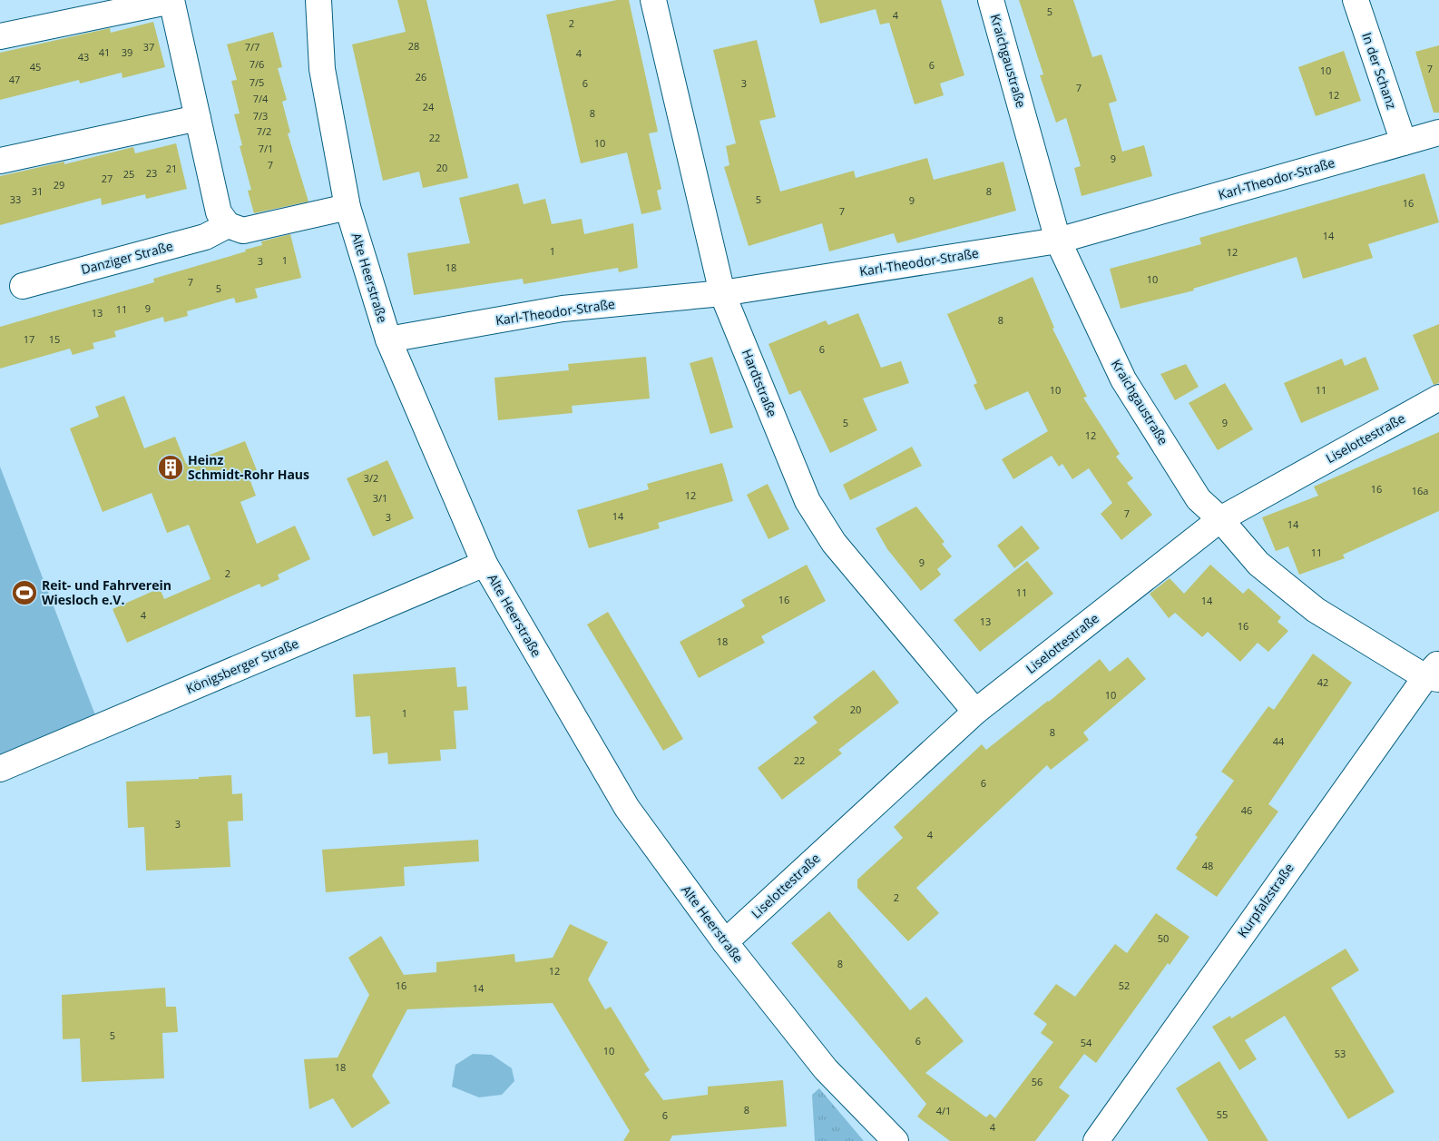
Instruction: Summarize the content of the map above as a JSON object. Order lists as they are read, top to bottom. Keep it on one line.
{"streets":{"street":["Kraichgaustraße","In der Schanz","Karl-Theodor-Straße","Danziger Straße","Alte Heerstraße","Hardtstraße","Liselottestraße","Königsberger Straße","Kurpfalzstraße"]},"crossings":[["Kraichgaustraße","Karl-Theodor-Straße"],["Kraichgaustraße","Liselottestraße"],["Kraichgaustraße","Kurpfalzstraße"],["In der Schanz","Karl-Theodor-Straße"],["Karl-Theodor-Straße","Alte Heerstraße"],["Karl-Theodor-Straße","Hardtstraße"],["Alte Heerstraße","Liselottestraße"],["Alte Heerstraße","Königsberger Straße"],["Hardtstraße","Liselottestraße"]],"places":{"building":["Heinz Schmidt-Rohr Haus"],"sports":["Reit- und Fahrverein Wiesloch e.V."]},"house_numbers":["5","4","2","28","37","7/7","41","39","4","43","7/6","6","45","7","10","26","47","7/5","6","3","7","12","7/4","24","8","7/3","7/2","22","10","7/1","9","7","20","21","23","25","27","29","31","8","33","5","9","16","7","14","1","12","1","3","18","10","7","5","9","11","13","8","17","15","6","10","11","5","9","12","3/2","16","16a","12","3/1","7","14","3","14","11","9","2","11","16","14","4","13","16","18","42","10","20","1","8","44","22","6","46","3","4","48","2","50","8","12","16","52","14","5","6","54","10","53","18","56","8","4/1","55","6","4"]}
